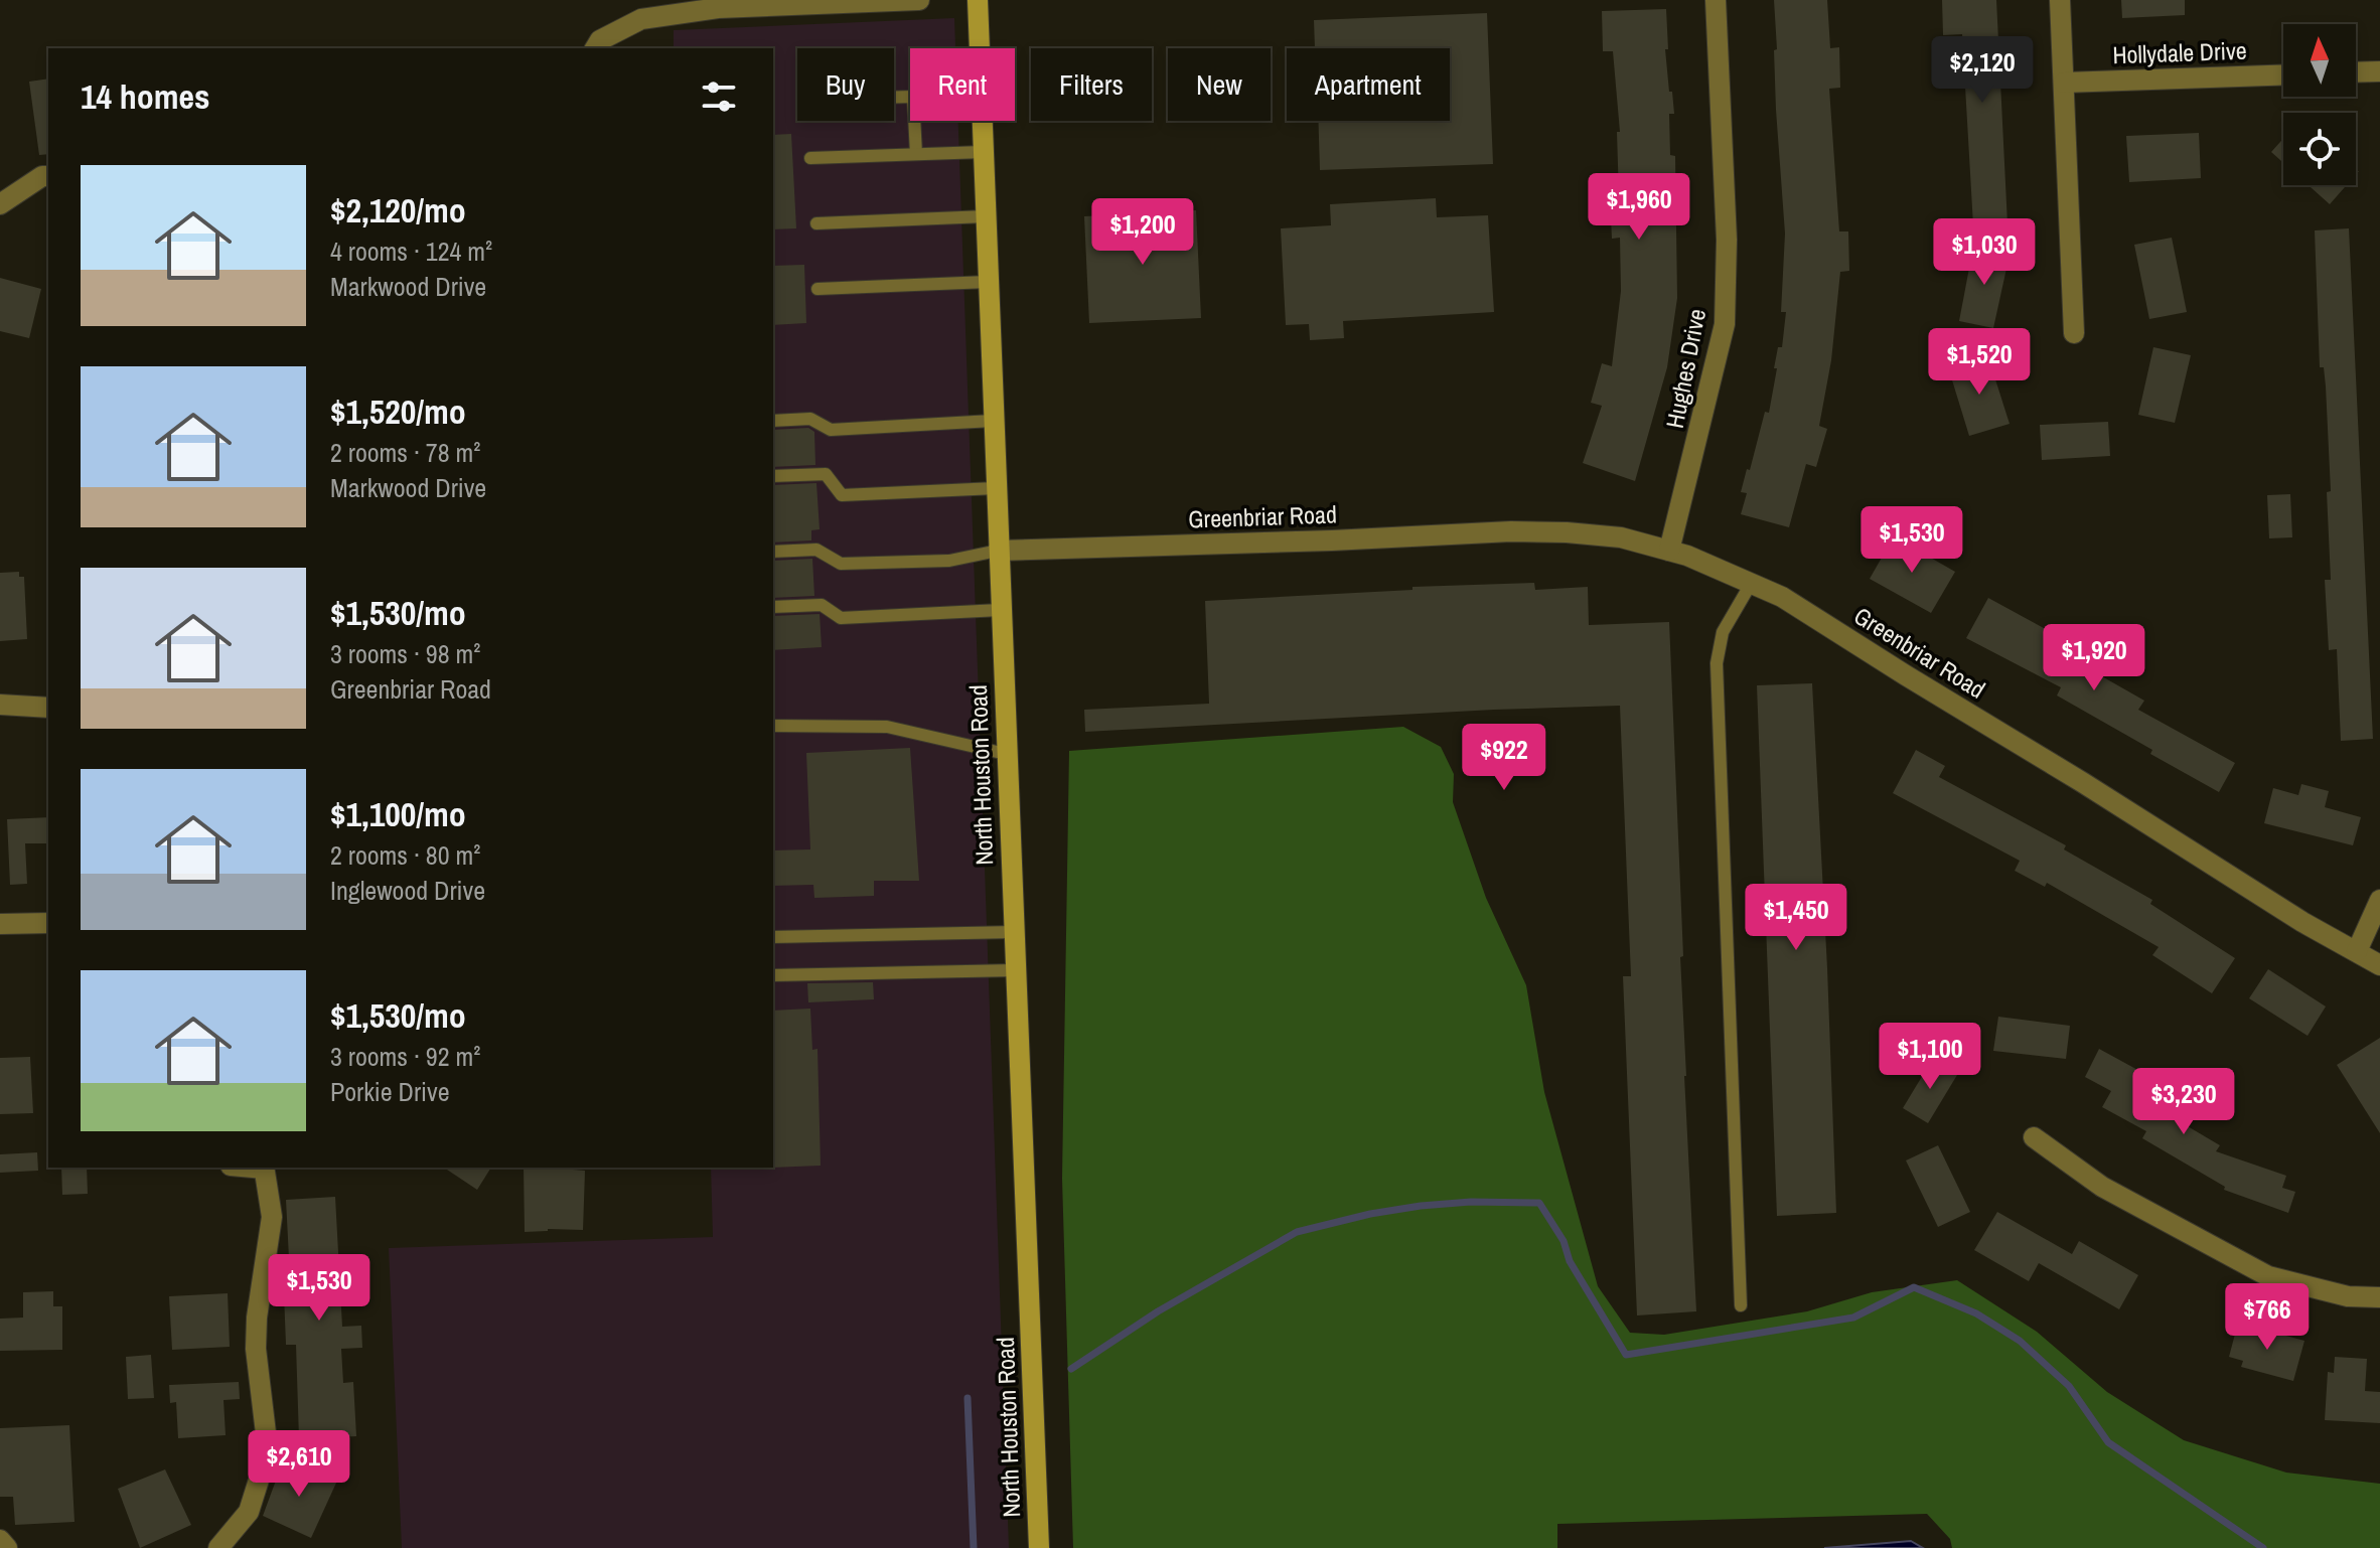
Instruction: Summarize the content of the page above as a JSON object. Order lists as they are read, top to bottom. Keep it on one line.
{"streets":{"street":["Hollydale Drive","Hughes Drive","Greenbriar Road","North Houston Road"]},"crossings":[["Hughes Drive","Greenbriar Road"],["Greenbriar Road","North Houston Road"]],"north":"top","page":{"price":["$2,120","$1,960","$1,200","$1,030","$1,520","$1,530","$1,920","$922","$1,450","$1,100","$3,230","$1,530","$766","$2,610"],"chip":["Buy","Rent","Filters","New","Apartment"],"heading":"14 homes","list":[{"name":"$2,120/mo","note":"4 rooms · 124 m² · Markwood Drive"},{"name":"$1,520/mo","note":"2 rooms · 78 m² · Markwood Drive"},{"name":"$1,530/mo","note":"3 rooms · 98 m² · Greenbriar Road"},{"name":"$1,100/mo","note":"2 rooms · 80 m² · Inglewood Drive"},{"name":"$1,530/mo","note":"3 rooms · 92 m² · Porkie Drive"}]}}
